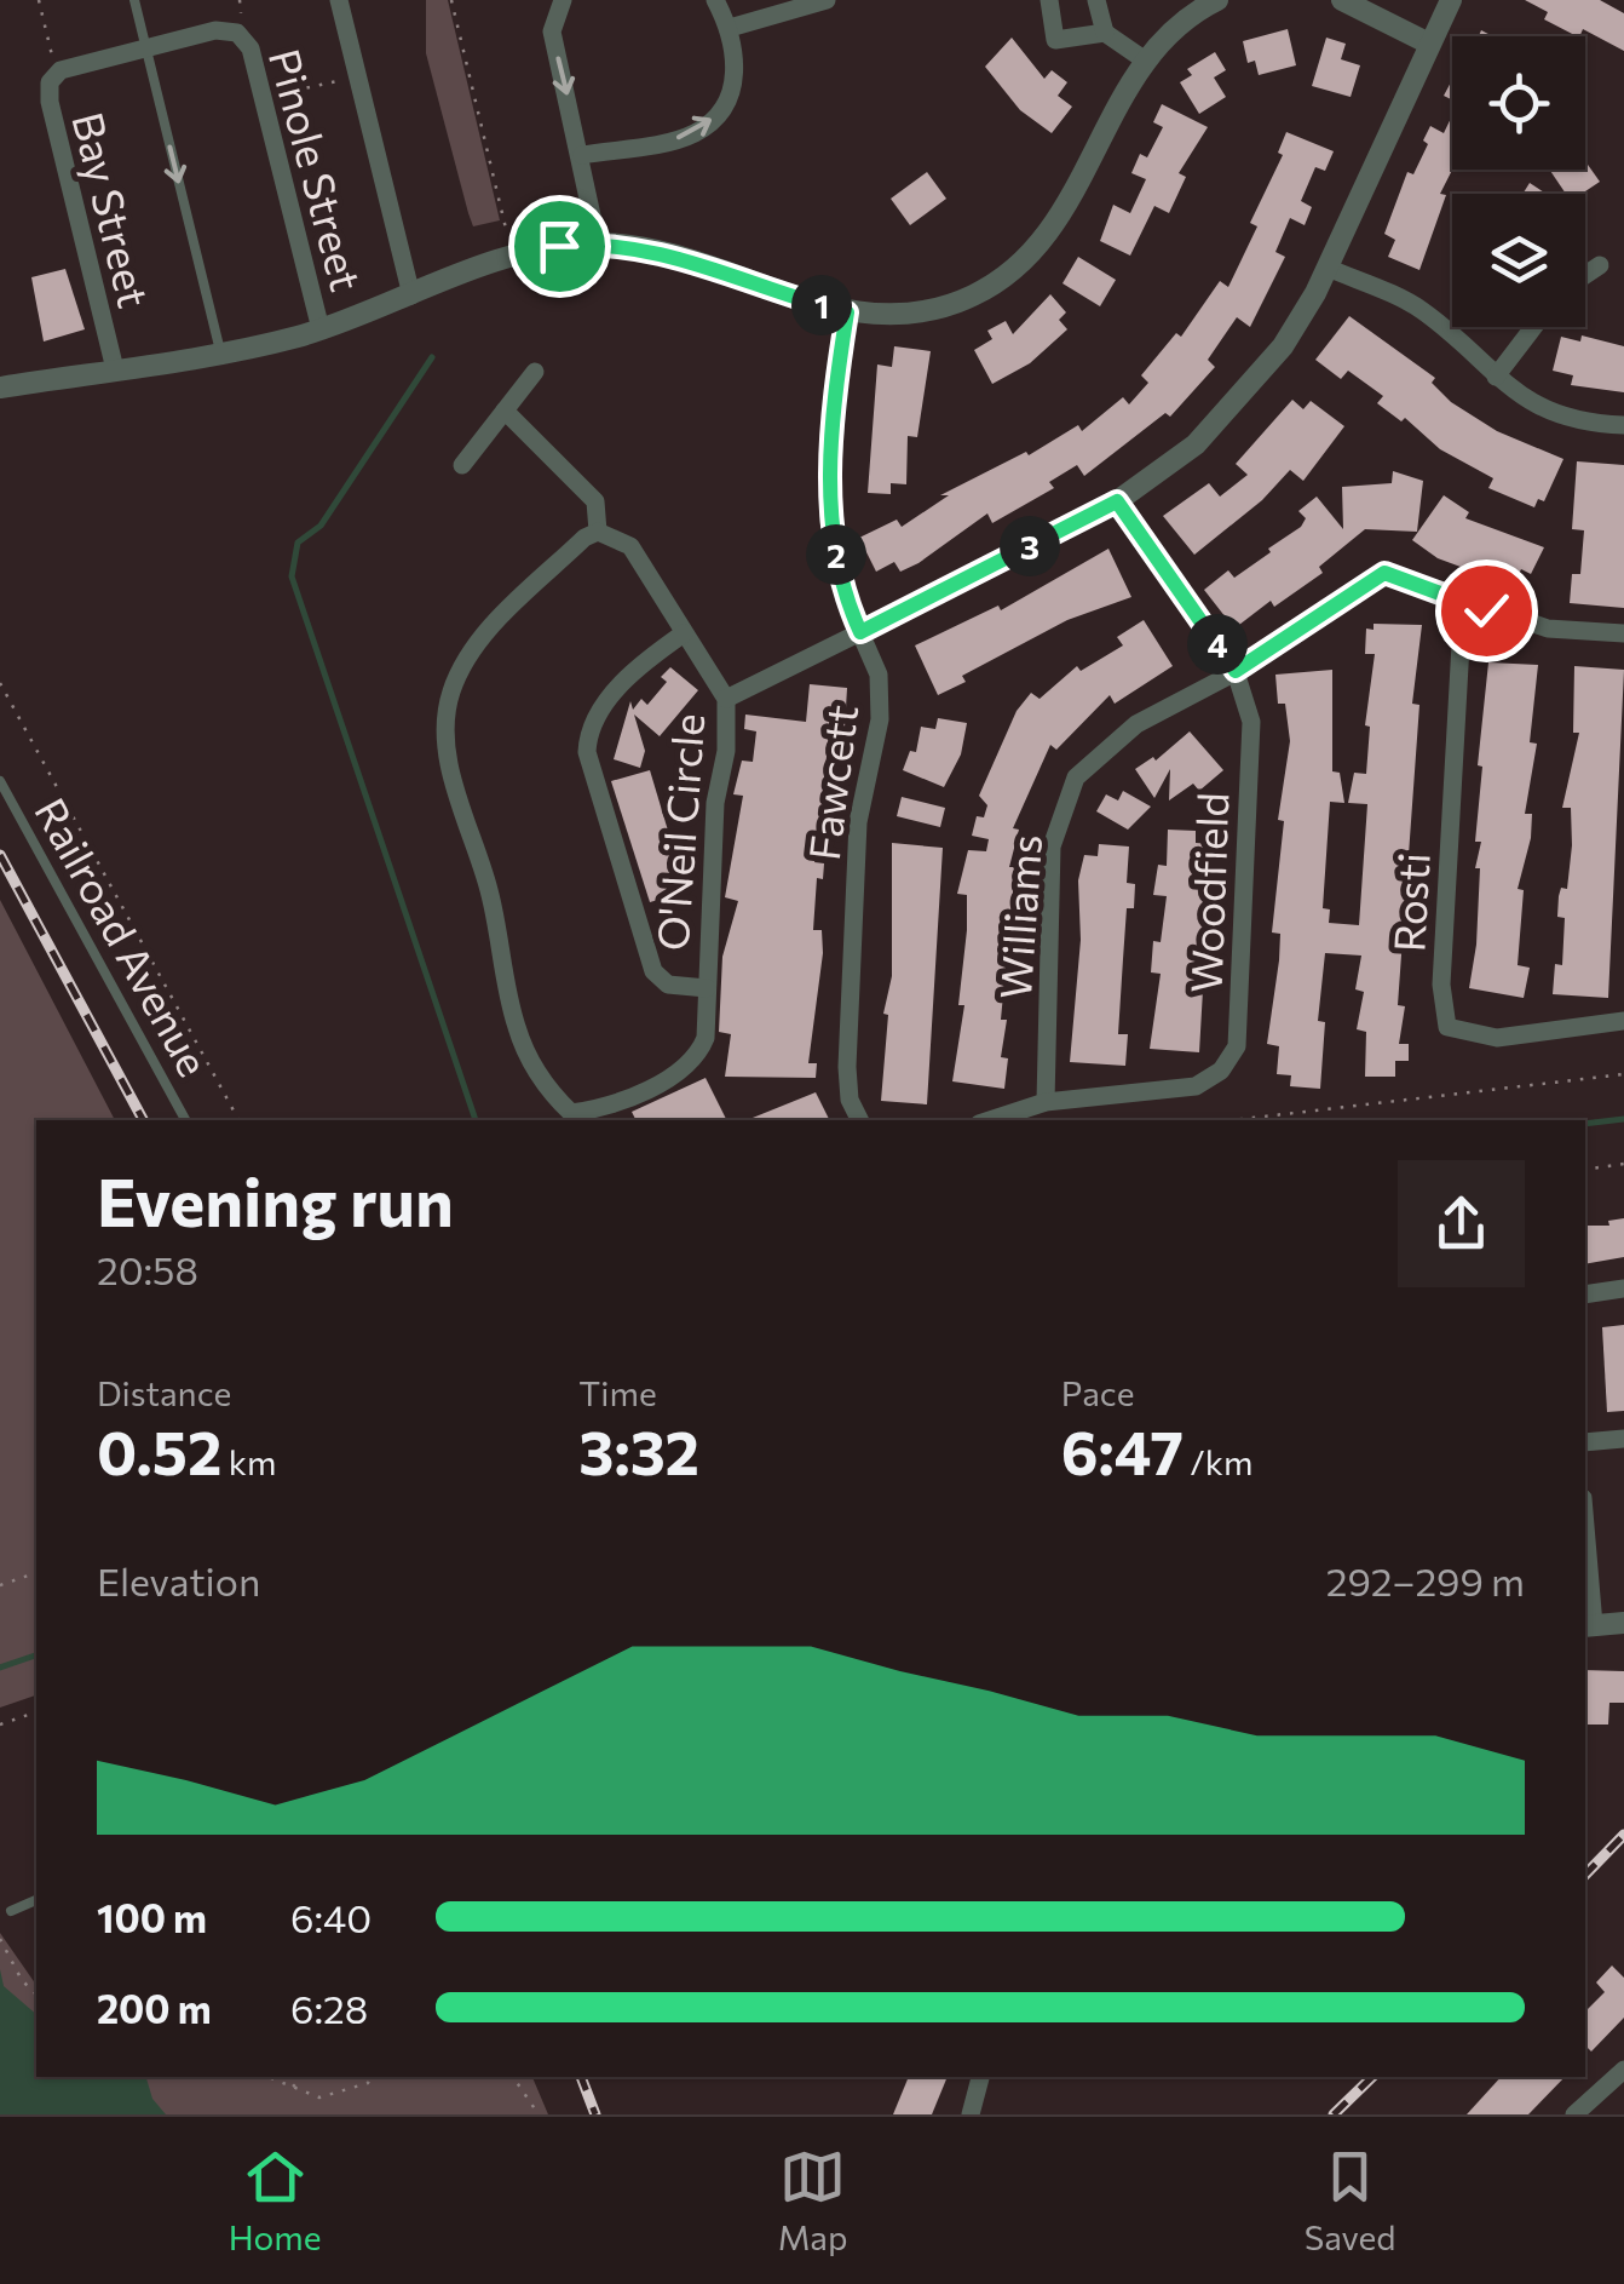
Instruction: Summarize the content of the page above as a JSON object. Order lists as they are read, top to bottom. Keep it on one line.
{"streets":{"street":["Pinole Street","Bay Street","Fawcett","O'Neil Circle","Woodfield","Rosti","Williams"],"lane":["Railroad Avenue"]},"crossings":[["Woodfield","Williams"],["Rosti","Williams"]],"page":{"pins":["1","3","2","4"],"heading":["Evening run","20:58"],"stats":[["Distance","0.52 km"],["Time","3:32"],["Pace","6:47 /km"]],"chart":["Elevation","292–299 m"],"list":[{"name":"100 m","note":"6:40"},{"name":"200 m","note":"6:28"}],"tabs":["Home","Map","Saved"]}}
